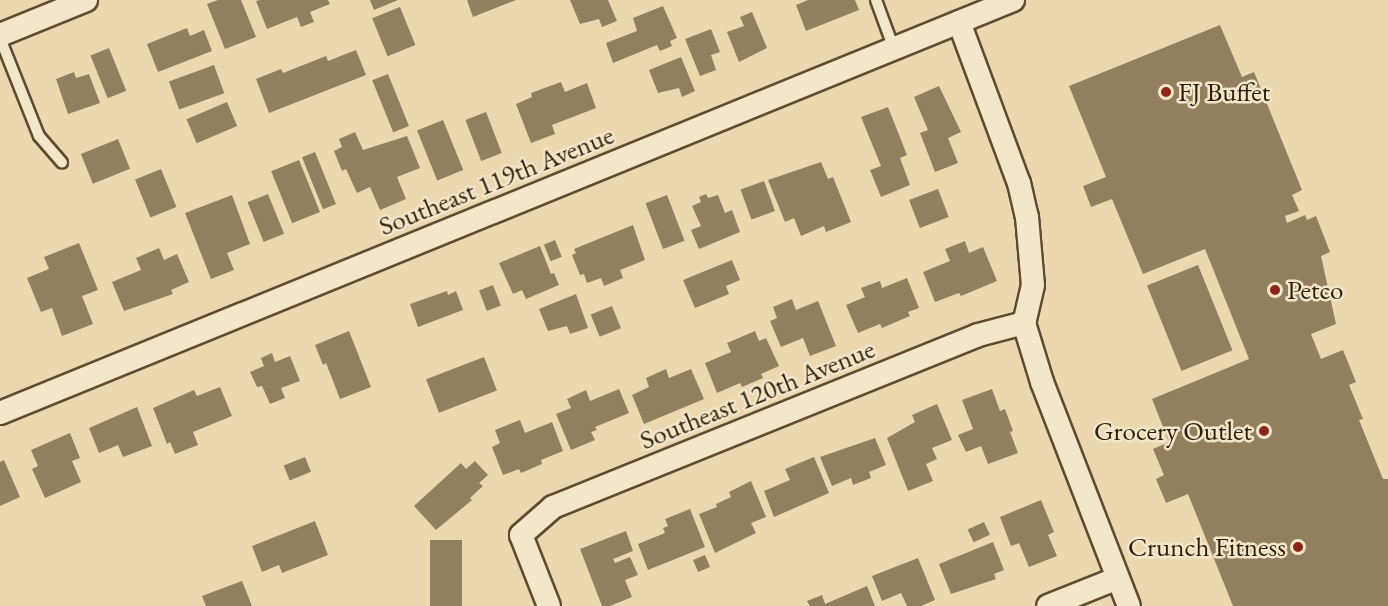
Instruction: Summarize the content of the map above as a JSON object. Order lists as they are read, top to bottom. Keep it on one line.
{"streets":{"street":["Southeast 119th Avenue","Southeast 120th Avenue"]},"places":["FJ Buffet","Petco","Grocery Outlet","Crunch Fitness"]}
